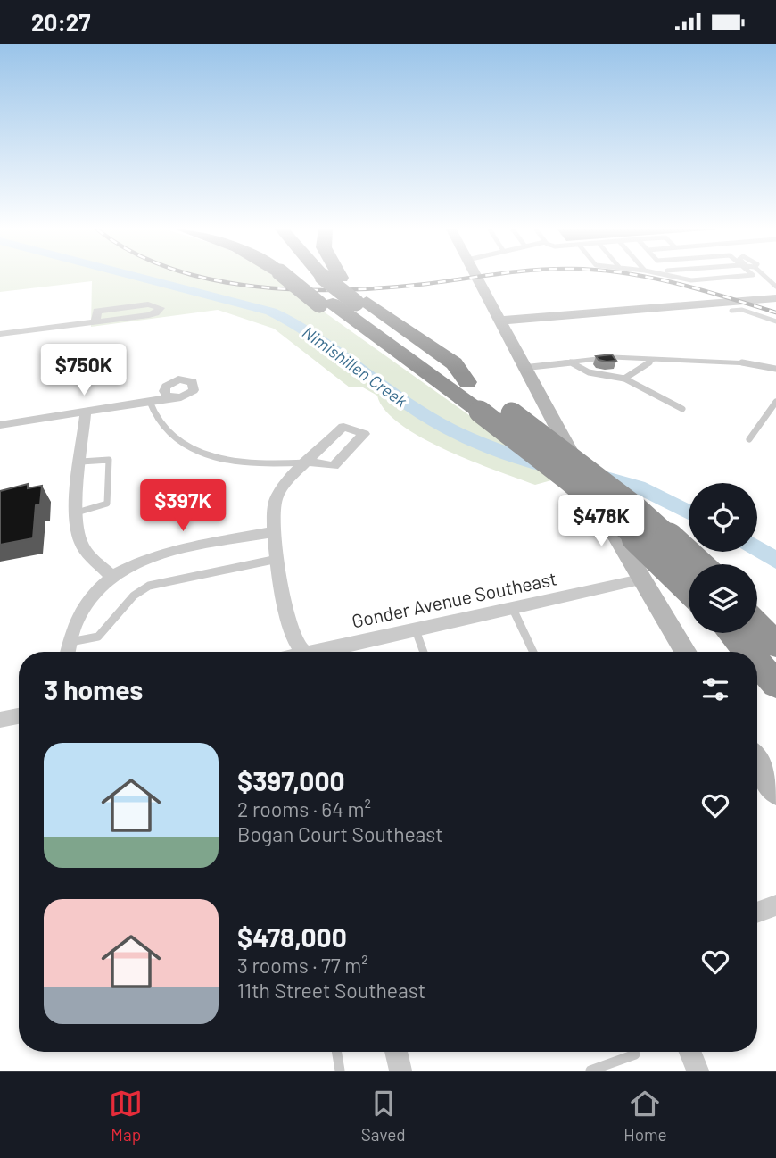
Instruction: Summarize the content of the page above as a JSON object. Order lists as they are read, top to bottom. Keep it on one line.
{"streets":{"street":["Gonder Avenue Southeast"]},"water":["Nimishillen Creek"],"page":{"status":"20:27","price":["$750K","$397K","$478K"],"heading":"3 homes","list":[{"name":"$397,000","note":"2 rooms · 64 m² · Bogan Court Southeast"},{"name":"$478,000","note":"3 rooms · 77 m² · 11th Street Southeast"}],"tabs":["Map","Saved","Home"]}}
